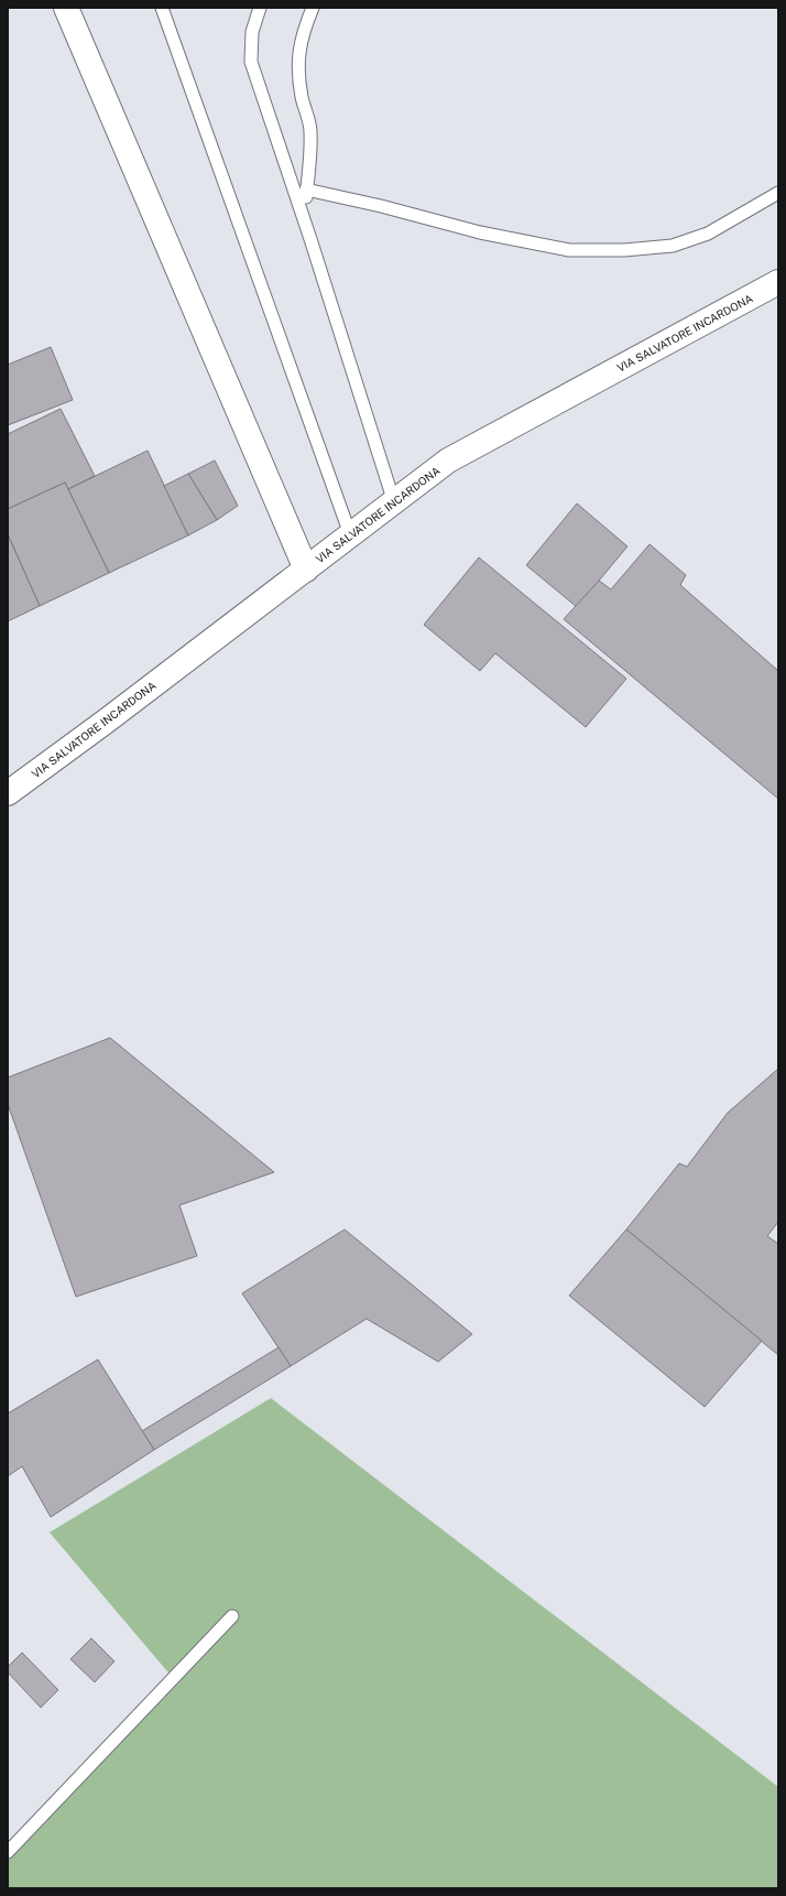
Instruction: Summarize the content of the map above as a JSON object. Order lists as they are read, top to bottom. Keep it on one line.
{"streets":{"street":["VIA SALVATORE INCARDONA"]}}
